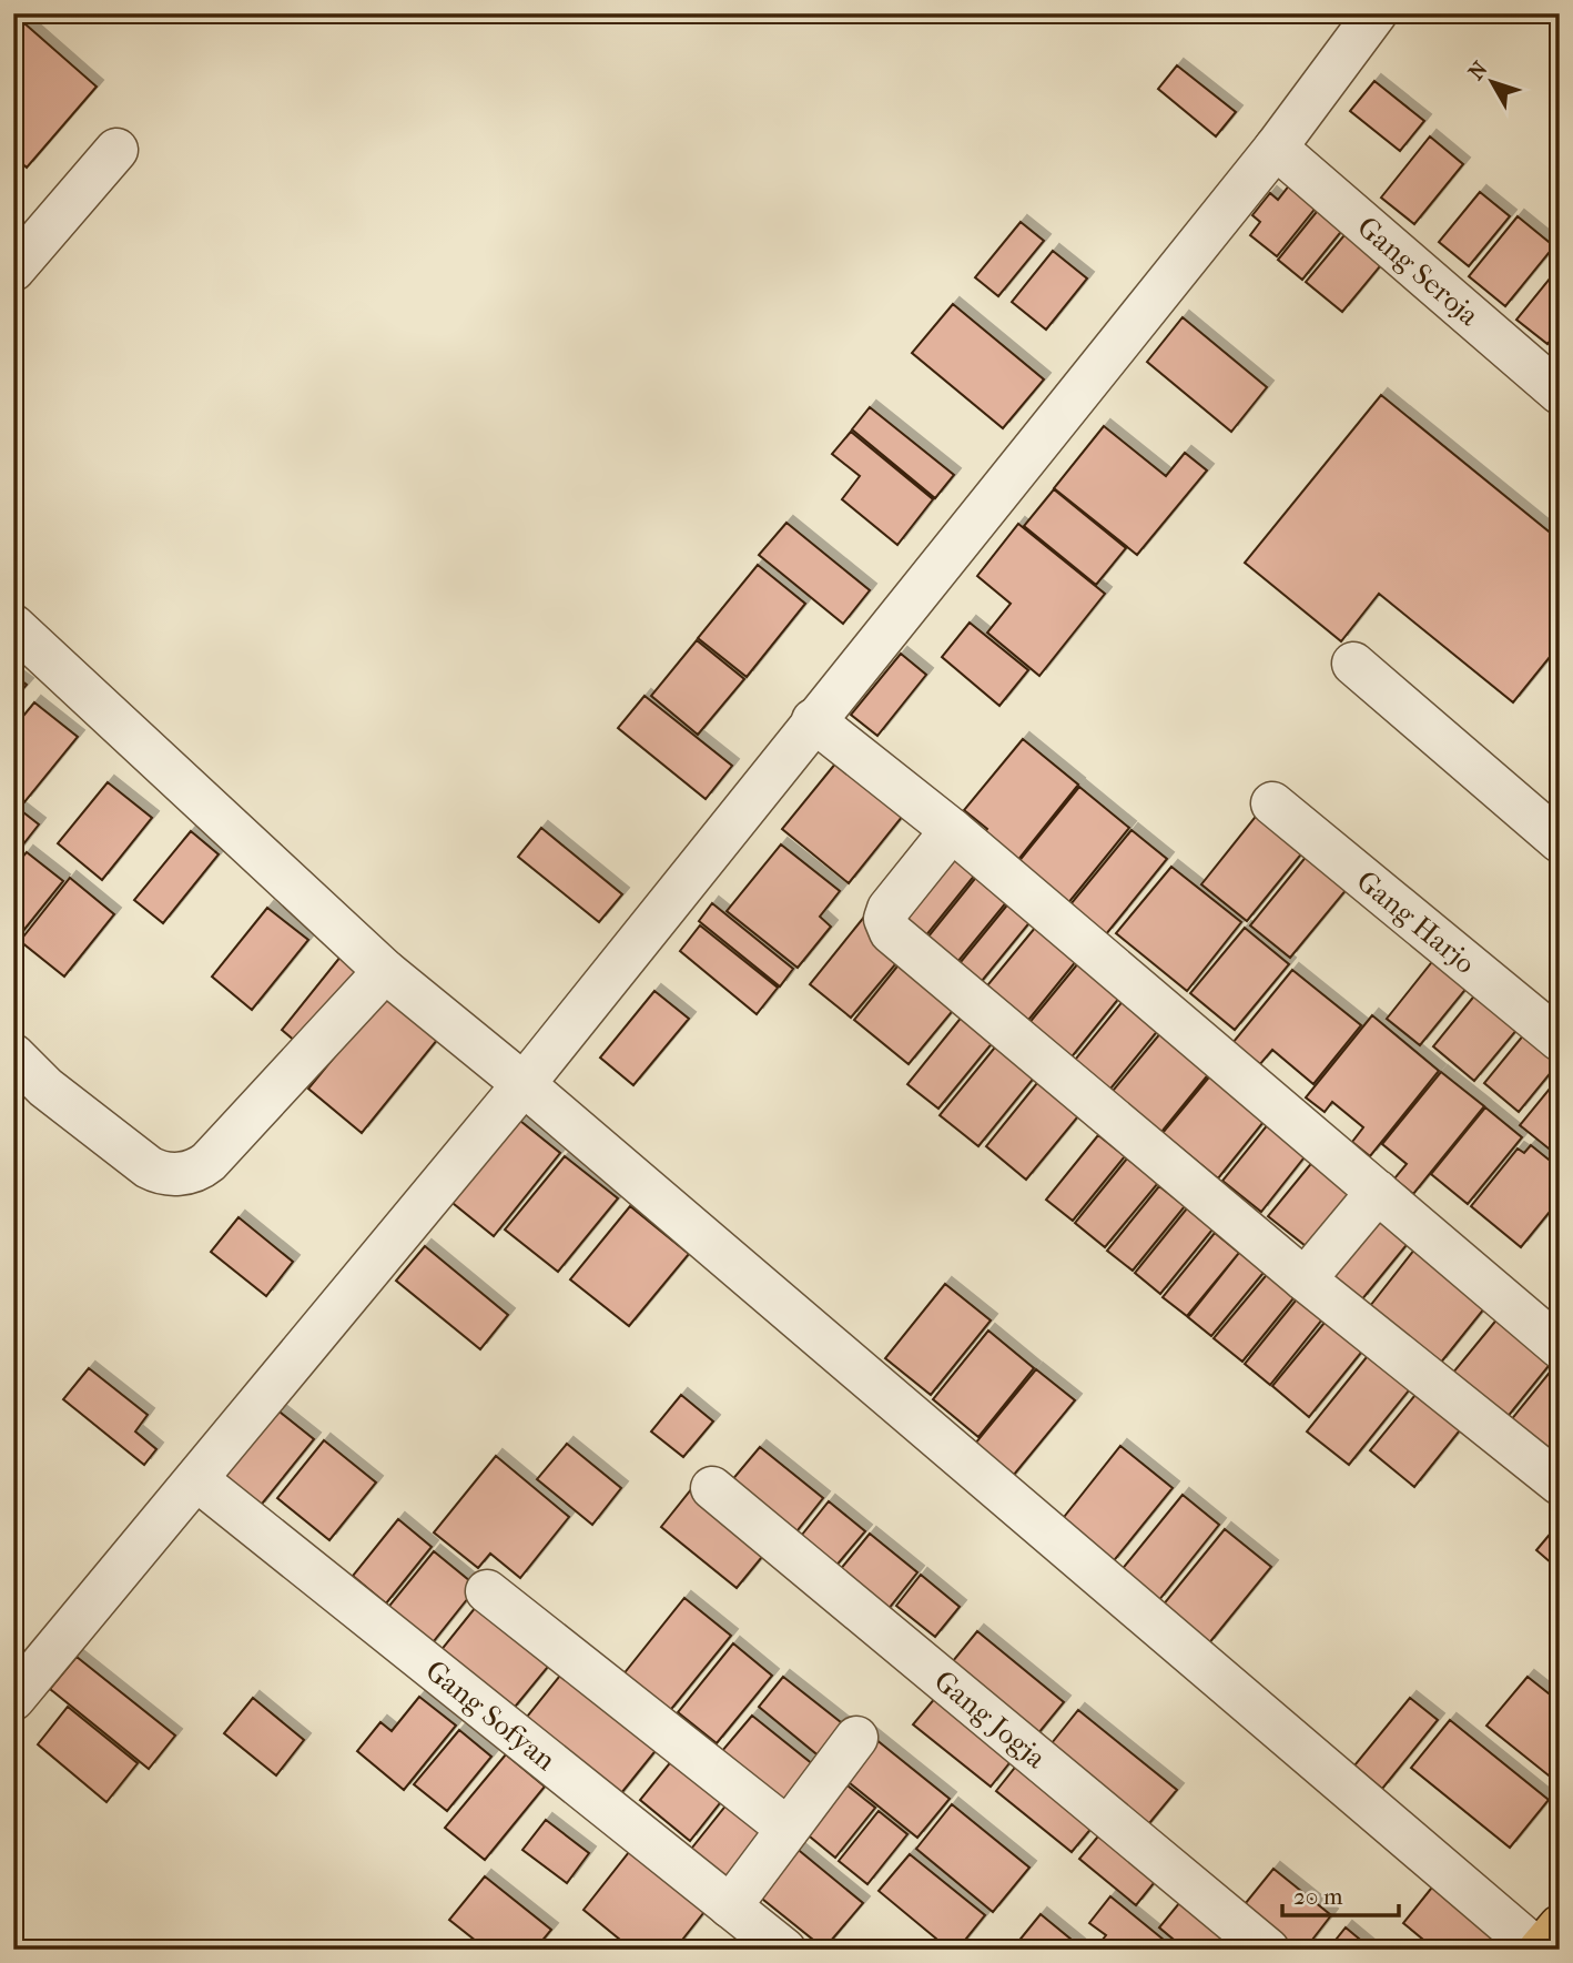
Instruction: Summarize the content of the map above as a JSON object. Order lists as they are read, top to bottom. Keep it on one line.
{"streets":{"street":["Gang Seroja","Gang Harjo","Gang Sofyan","Gang Jogja"]},"scale_bar":"20 m","north":"top left"}
